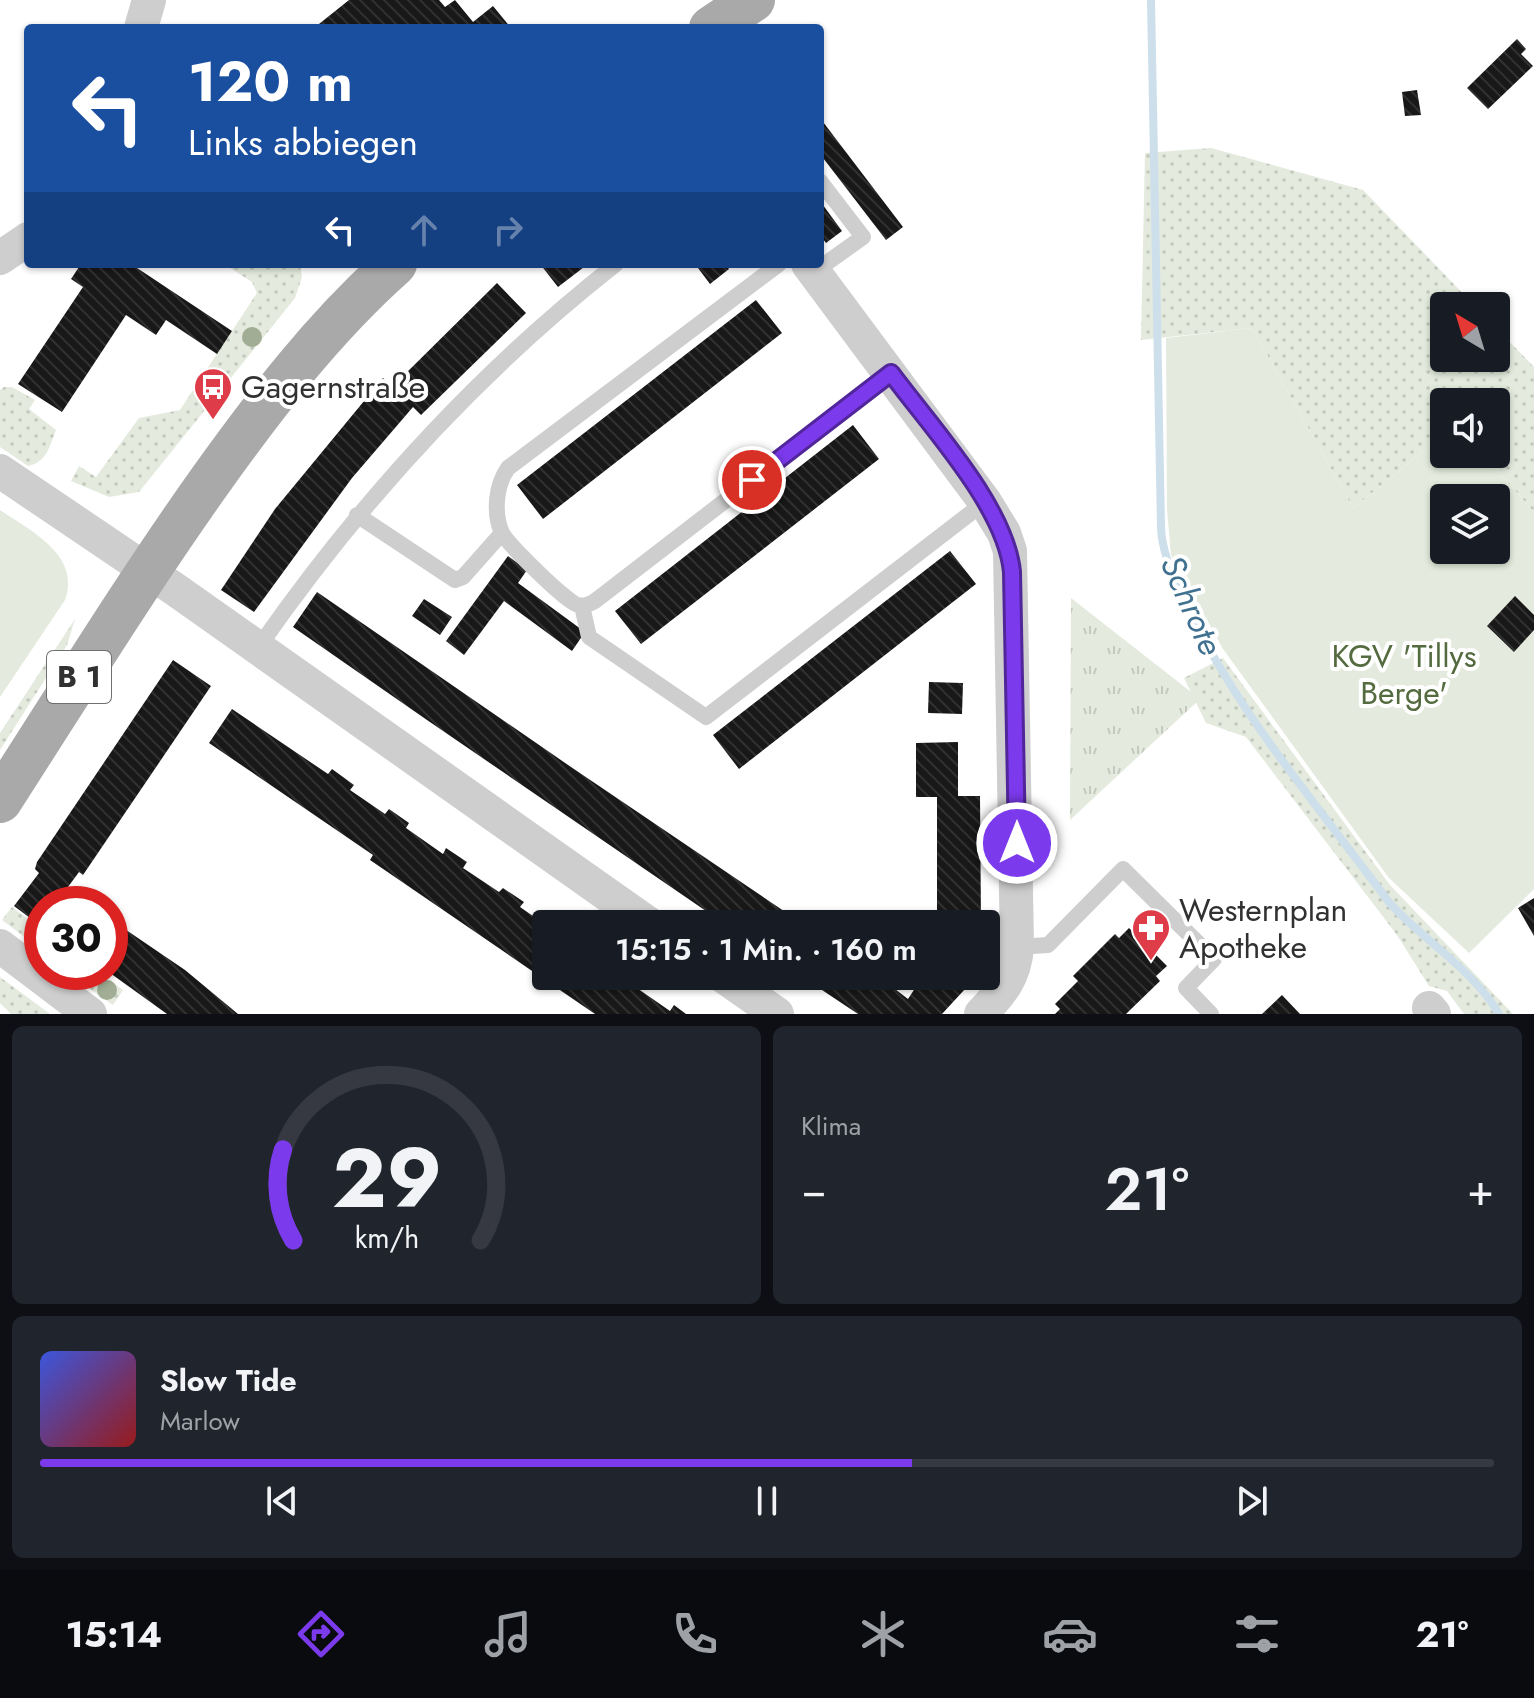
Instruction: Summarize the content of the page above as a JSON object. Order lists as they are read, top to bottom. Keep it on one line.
{"streets":{"main road":["B 1"]},"water":["Schrote"],"parks":["KGV 'Tillys Berge'"],"places":{"bus stop":["Gagernstraße"],"pharmacy":["Westernplan Apotheke"]},"north":"top left","page":{"turn":["120 m","Links abbiegen"],"limit":"30","trip":"15:15 · 1 Min. · 160 m","tile":"Klima","heat":["−","21°","+"],"song":["Slow Tide","Marlow"],"tabs":["15:14","21°"],"gauge":["29","km/h"]}}
